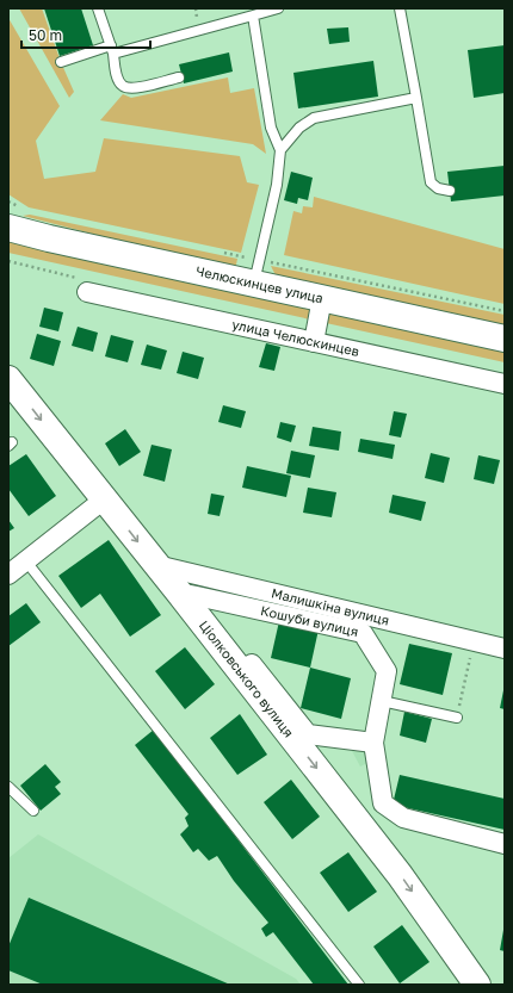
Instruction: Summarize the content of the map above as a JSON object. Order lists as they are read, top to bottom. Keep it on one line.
{"streets":{"main road":["Челюскинцев улица","Ціолковського вулиця"],"street":["улица Челюскинцев","Малишкіна вулиця","Кошуби вулиця"]},"crossings":[["Малишкіна вулиця","Ціолковського вулиця"],["Кошуби вулиця","Ціолковського вулиця"]],"one_way":["Ціолковського вулиця"],"scale_bar":"50 m"}
